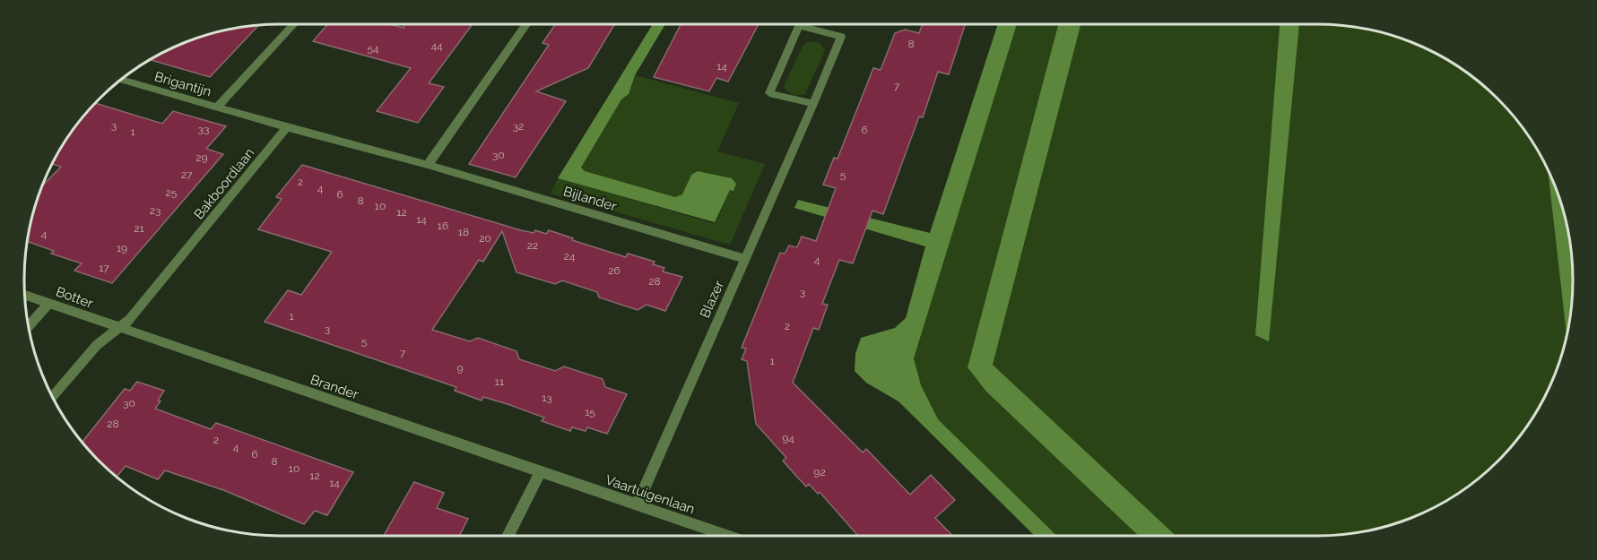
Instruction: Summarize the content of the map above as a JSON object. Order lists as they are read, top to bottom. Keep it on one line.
{"streets":{"street":["Brigantijn","Bakboordlaan","Bijlander","Botter","Blazer","Brander","Vaartuigenlaan"]},"crossings":[["Bakboordlaan","Bijlander"],["Bakboordlaan","Botter"],["Bakboordlaan","Brander"],["Bijlander","Blazer"],["Botter","Brander"],["Blazer","Vaartuigenlaan"],["Brander","Vaartuigenlaan"]],"house_numbers":["8","44","54","14","7","3","32","33","6","1","30","29","27","5","2","4","25","6","8","10","23","12","14","16","21","18","4","20","22","19","24","4","17","26","28","3","1","2","3","5","7","1","9","11","13","30","15","28","94","2","4","6","8","10","92","12","14"]}
